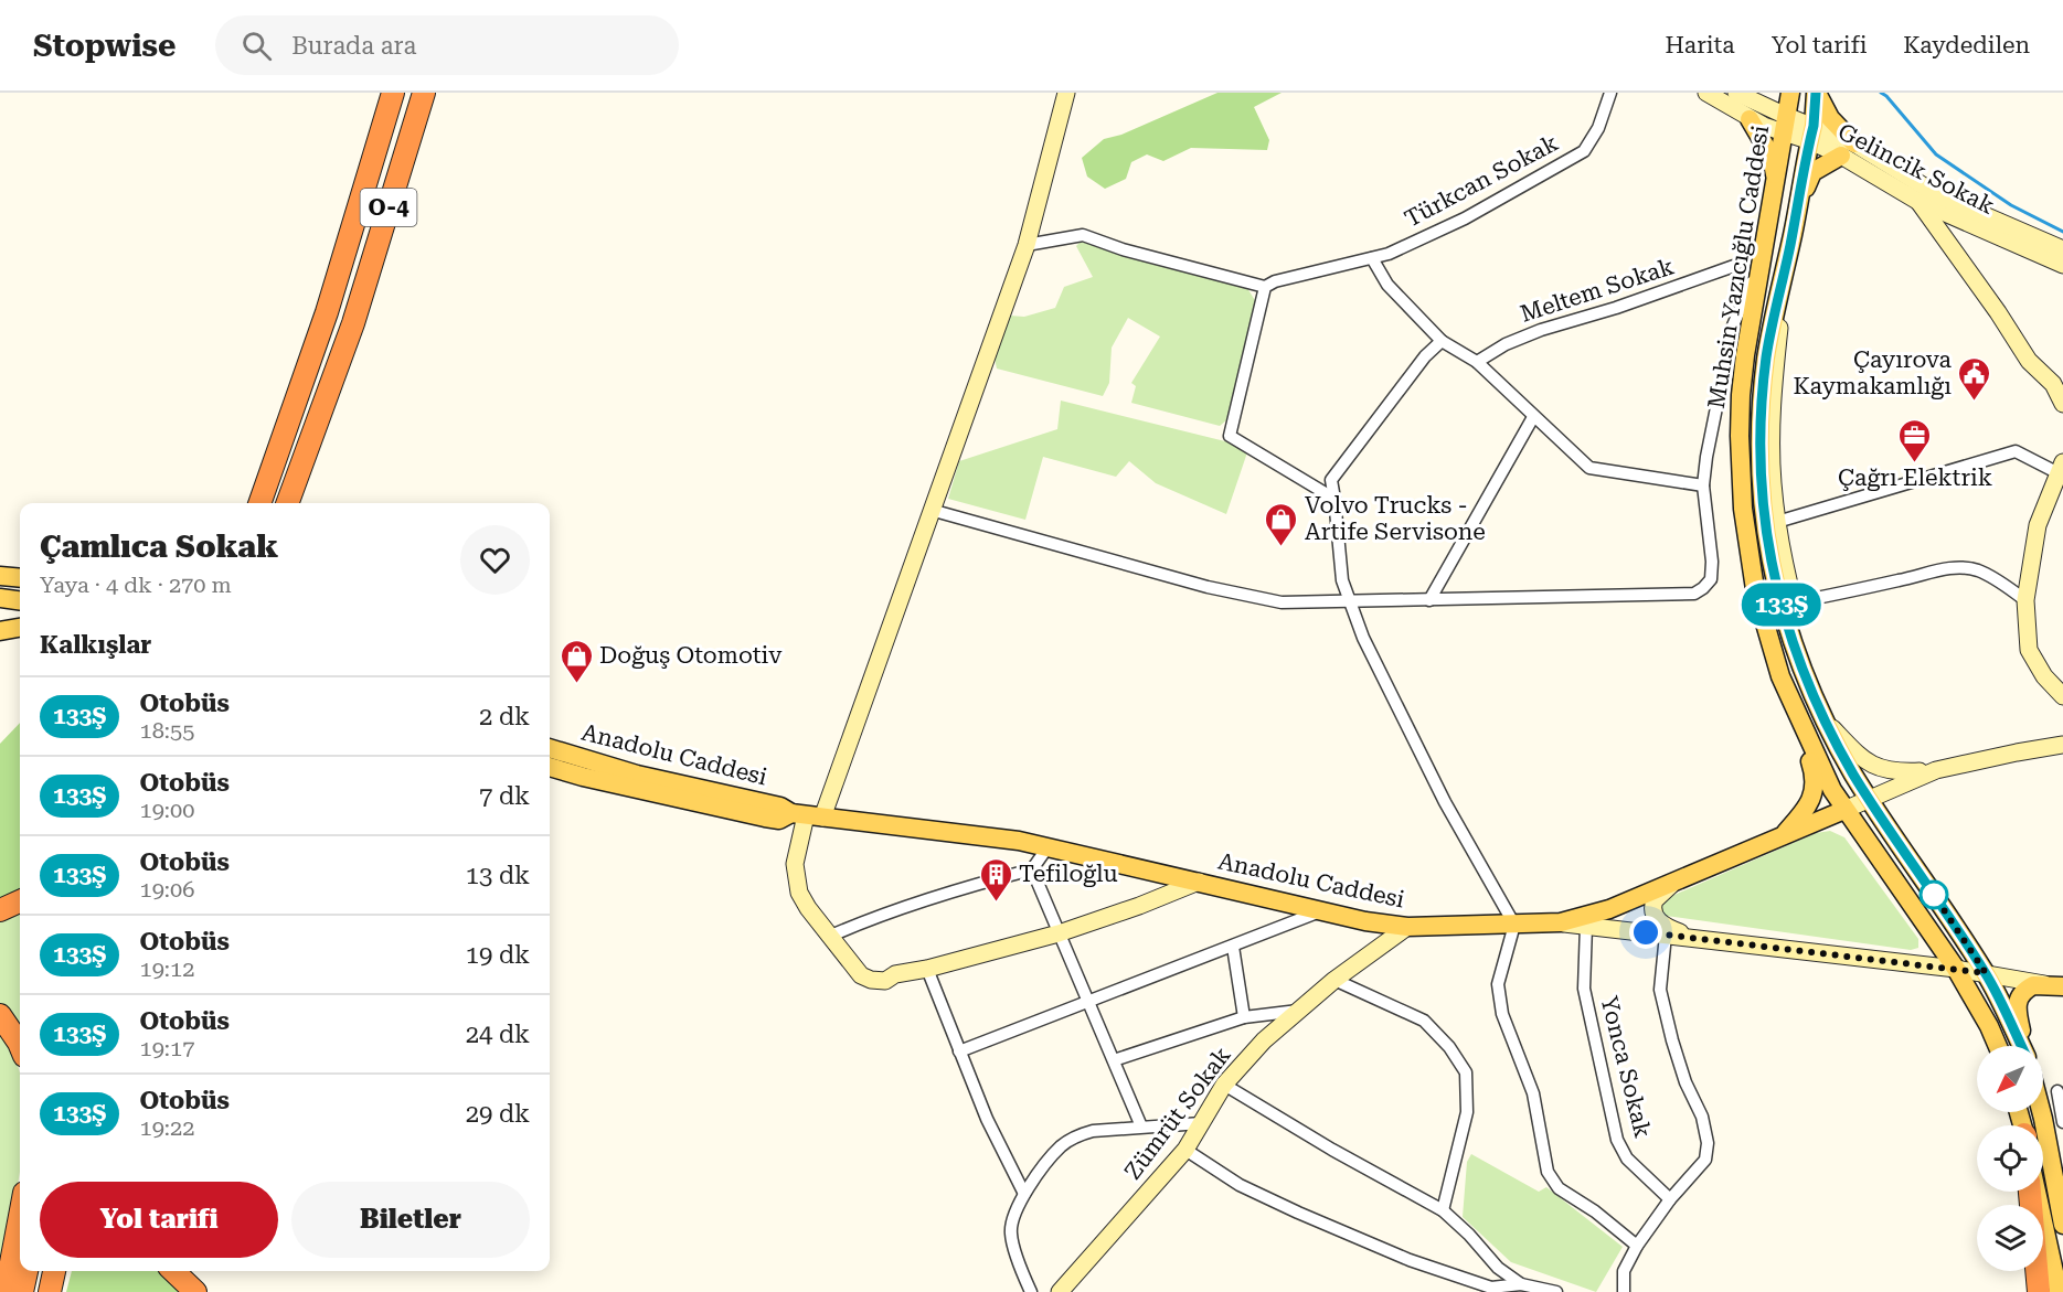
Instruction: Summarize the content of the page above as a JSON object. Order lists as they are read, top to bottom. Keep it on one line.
{"streets":{"highway":["O-4"],"main road":["Muhsin Yazıcığlu Caddesi","Anadolu Caddesi"],"street":["Gelincik Sokak","Türkcan Sokak","Meltem Sokak","Yonca Sokak","Zümrüt Sokak"]},"crossings":[["Gelincik Sokak","Muhsin Yazıcığlu Caddesi"],["Muhsin Yazıcığlu Caddesi","Anadolu Caddesi"],["Anadolu Caddesi","Zümrüt Sokak"]],"places":{"public building":["Çayırova Kaymakamlığı"],"office":["Çağrı Elektrik"],"shop":["Volvo Trucks - Artife Servisone","Doğuş Otomotiv"],"building":["Tefiloğlu"]},"lines":["bus line 133Ş"],"north":"bottom left","page":{"header":"Stopwise","search":"Burada ara","nav":["Harita","Yol tarifi","Kaydedilen"],"on_map":"133Ş","heading":[["Çamlıca Sokak","Yaya · 4 dk · 270 m"],"Kalkışlar"],"list":[{"mark":"133Ş","name":"Otobüs","note":"18:55","value":"2 dk"},{"mark":"133Ş","name":"Otobüs","note":"19:00","value":"7 dk"},{"mark":"133Ş","name":"Otobüs","note":"19:06","value":"13 dk"},{"mark":"133Ş","name":"Otobüs","note":"19:12","value":"19 dk"},{"mark":"133Ş","name":"Otobüs","note":"19:17","value":"24 dk"},{"mark":"133Ş","name":"Otobüs","note":"19:22","value":"29 dk"}],"buttons":["Yol tarifi","Biletler"]}}
